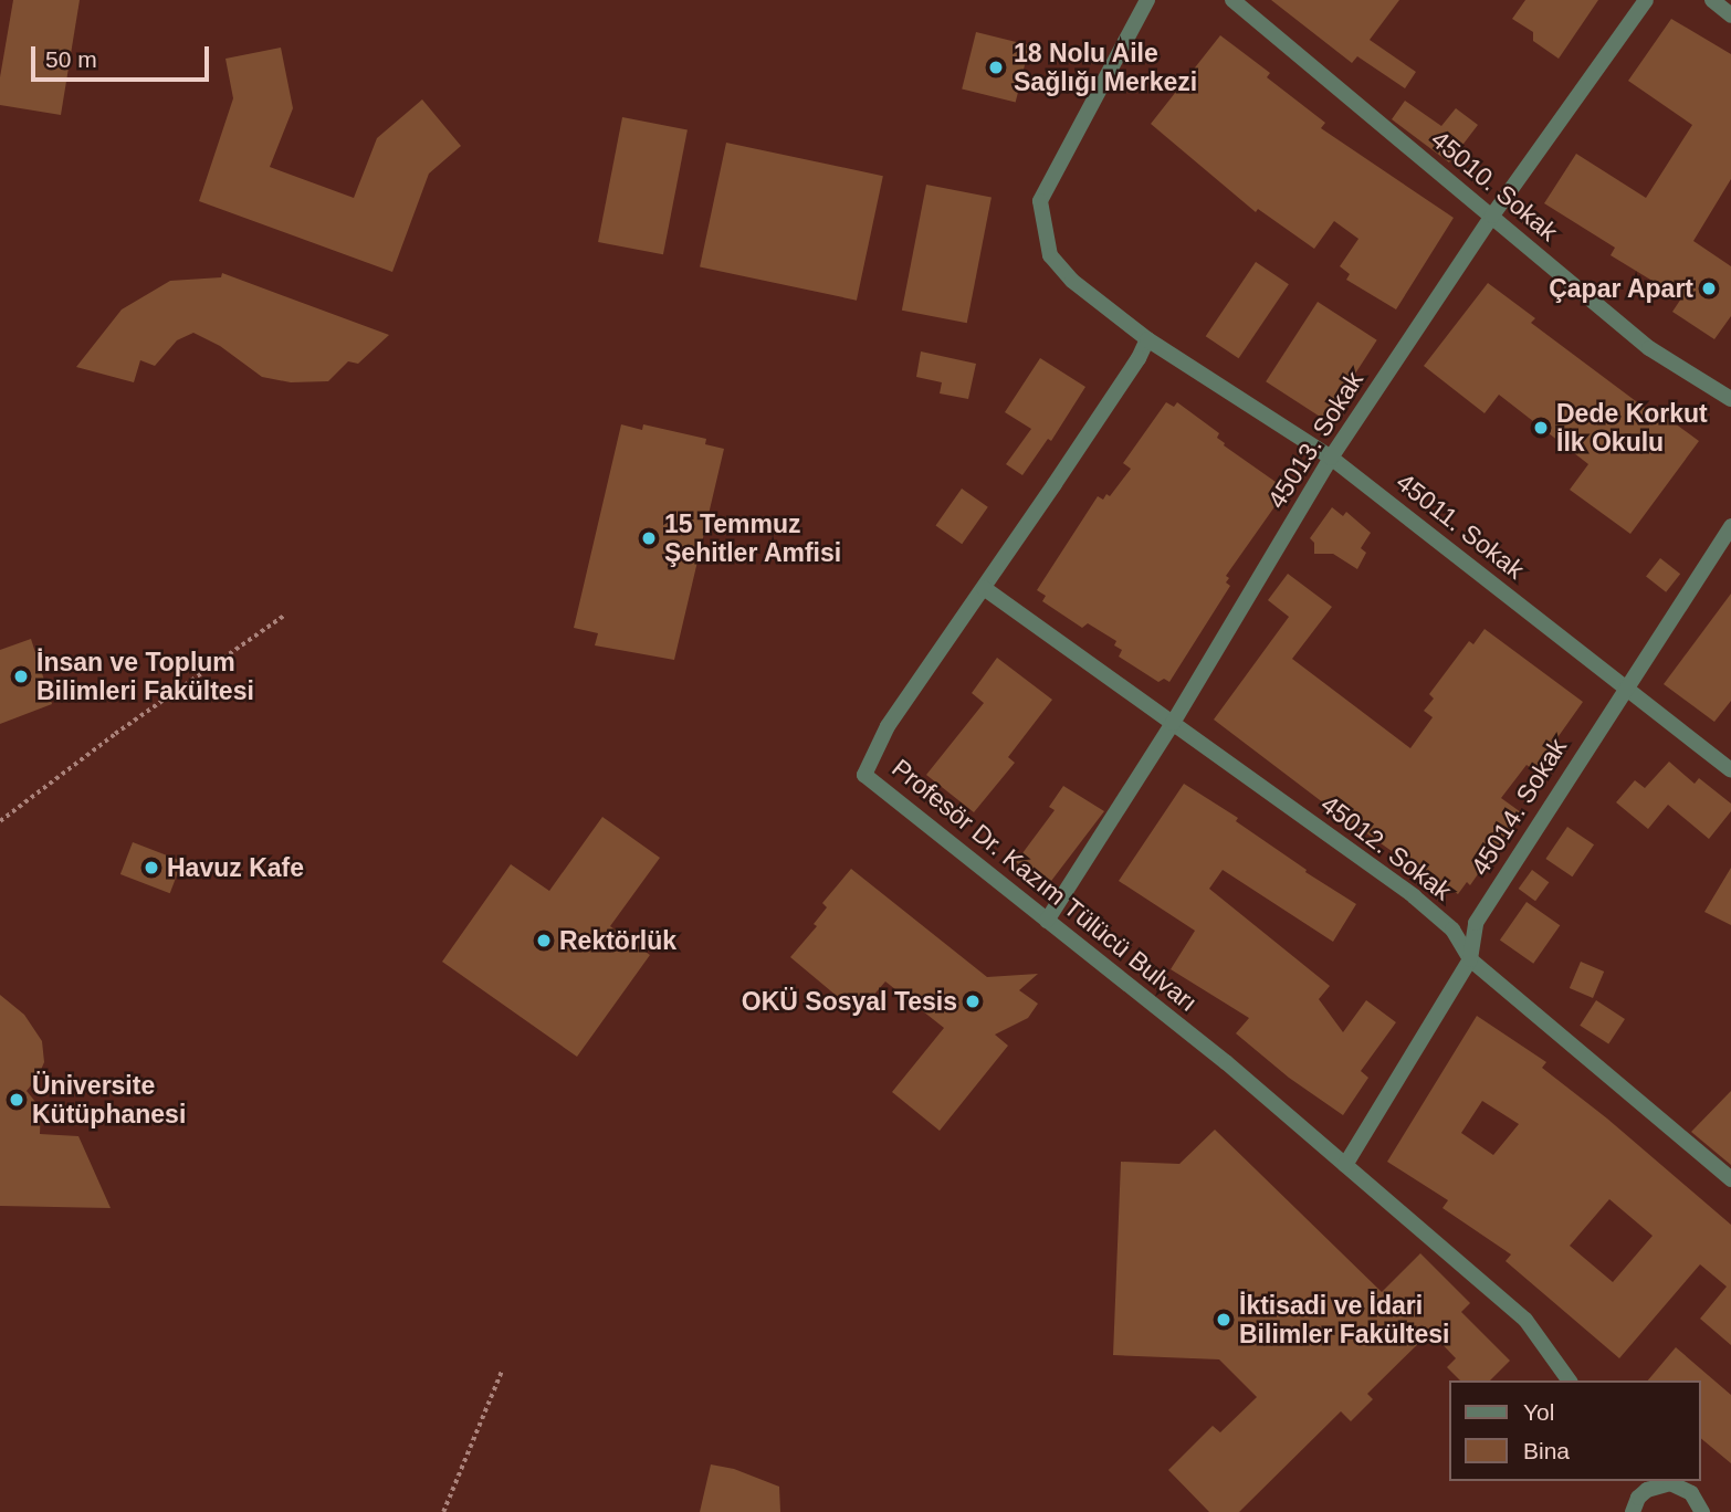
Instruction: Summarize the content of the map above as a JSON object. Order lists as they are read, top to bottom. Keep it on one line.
{"streets":{"street":["45010. Sokak","45013. Sokak","45011. Sokak","45014. Sokak","45012. Sokak","Profesör Dr. Kazım Tülücü Bulvarı"]},"crossings":[["45010. Sokak","45013. Sokak"],["45013. Sokak","45011. Sokak"],["45013. Sokak","45012. Sokak"],["45013. Sokak","Profesör Dr. Kazım Tülücü Bulvarı"],["45011. Sokak","45014. Sokak"],["45011. Sokak","Profesör Dr. Kazım Tülücü Bulvarı"],["45014. Sokak","45012. Sokak"],["45014. Sokak","Profesör Dr. Kazım Tülücü Bulvarı"],["45012. Sokak","Profesör Dr. Kazım Tülücü Bulvarı"]],"places":["18 Nolu Aile Sağlığı Merkezi","Çapar Apart","Dede Korkut İlk Okulu","15 Temmuz Şehitler Amfisi","İnsan ve Toplum Bilimleri Fakültesi","Havuz Kafe","Rektörlük","OKÜ Sosyal Tesis","Üniversite Kütüphanesi","İktisadi ve İdari Bilimler Fakültesi"],"legend":["Yol","Bina"],"scale_bar":"50 m"}
